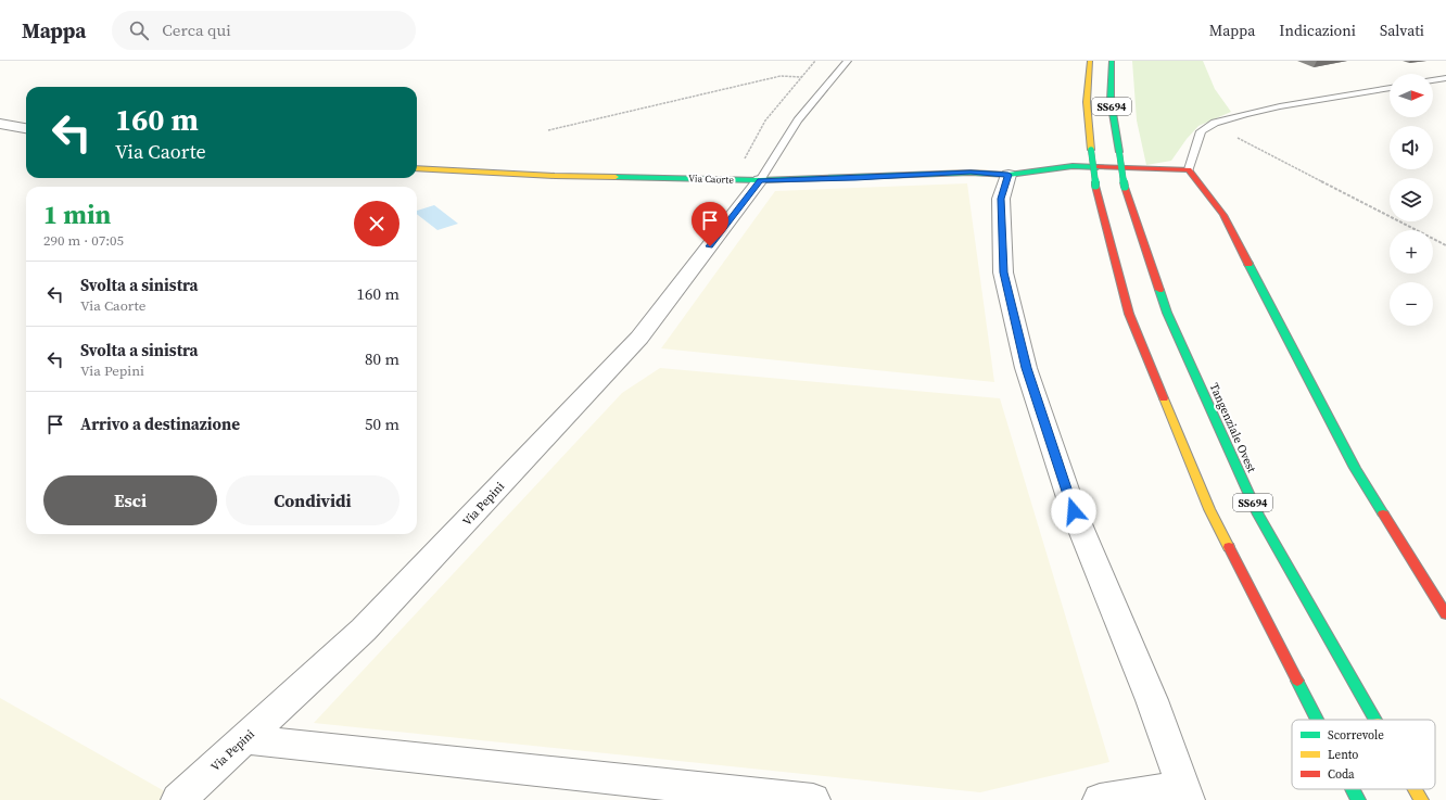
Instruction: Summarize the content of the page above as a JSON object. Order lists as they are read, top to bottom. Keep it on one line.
{"streets":{"main road":["SS694","Via Caorte","Tangenziale Ovest"],"street":["Via Pepini"]},"crossings":[["Via Caorte","Via Pepini"]],"legend":["Scorrevole","Lento","Coda"],"north":"right","page":{"header":"Mappa","search":"Cerca qui","nav":["Mappa","Indicazioni","Salvati"],"map_buttons":["+","−"],"turn":["160 m","Via Caorte"],"heading":["1 min","290 m · 07:05"],"list":[{"name":"Svolta a sinistra","note":"Via Caorte","value":"160 m"},{"name":"Svolta a sinistra","note":"Via Pepini","value":"80 m"},{"name":"Arrivo a destinazione","value":"50 m"}],"buttons":["Esci","Condividi"]}}
